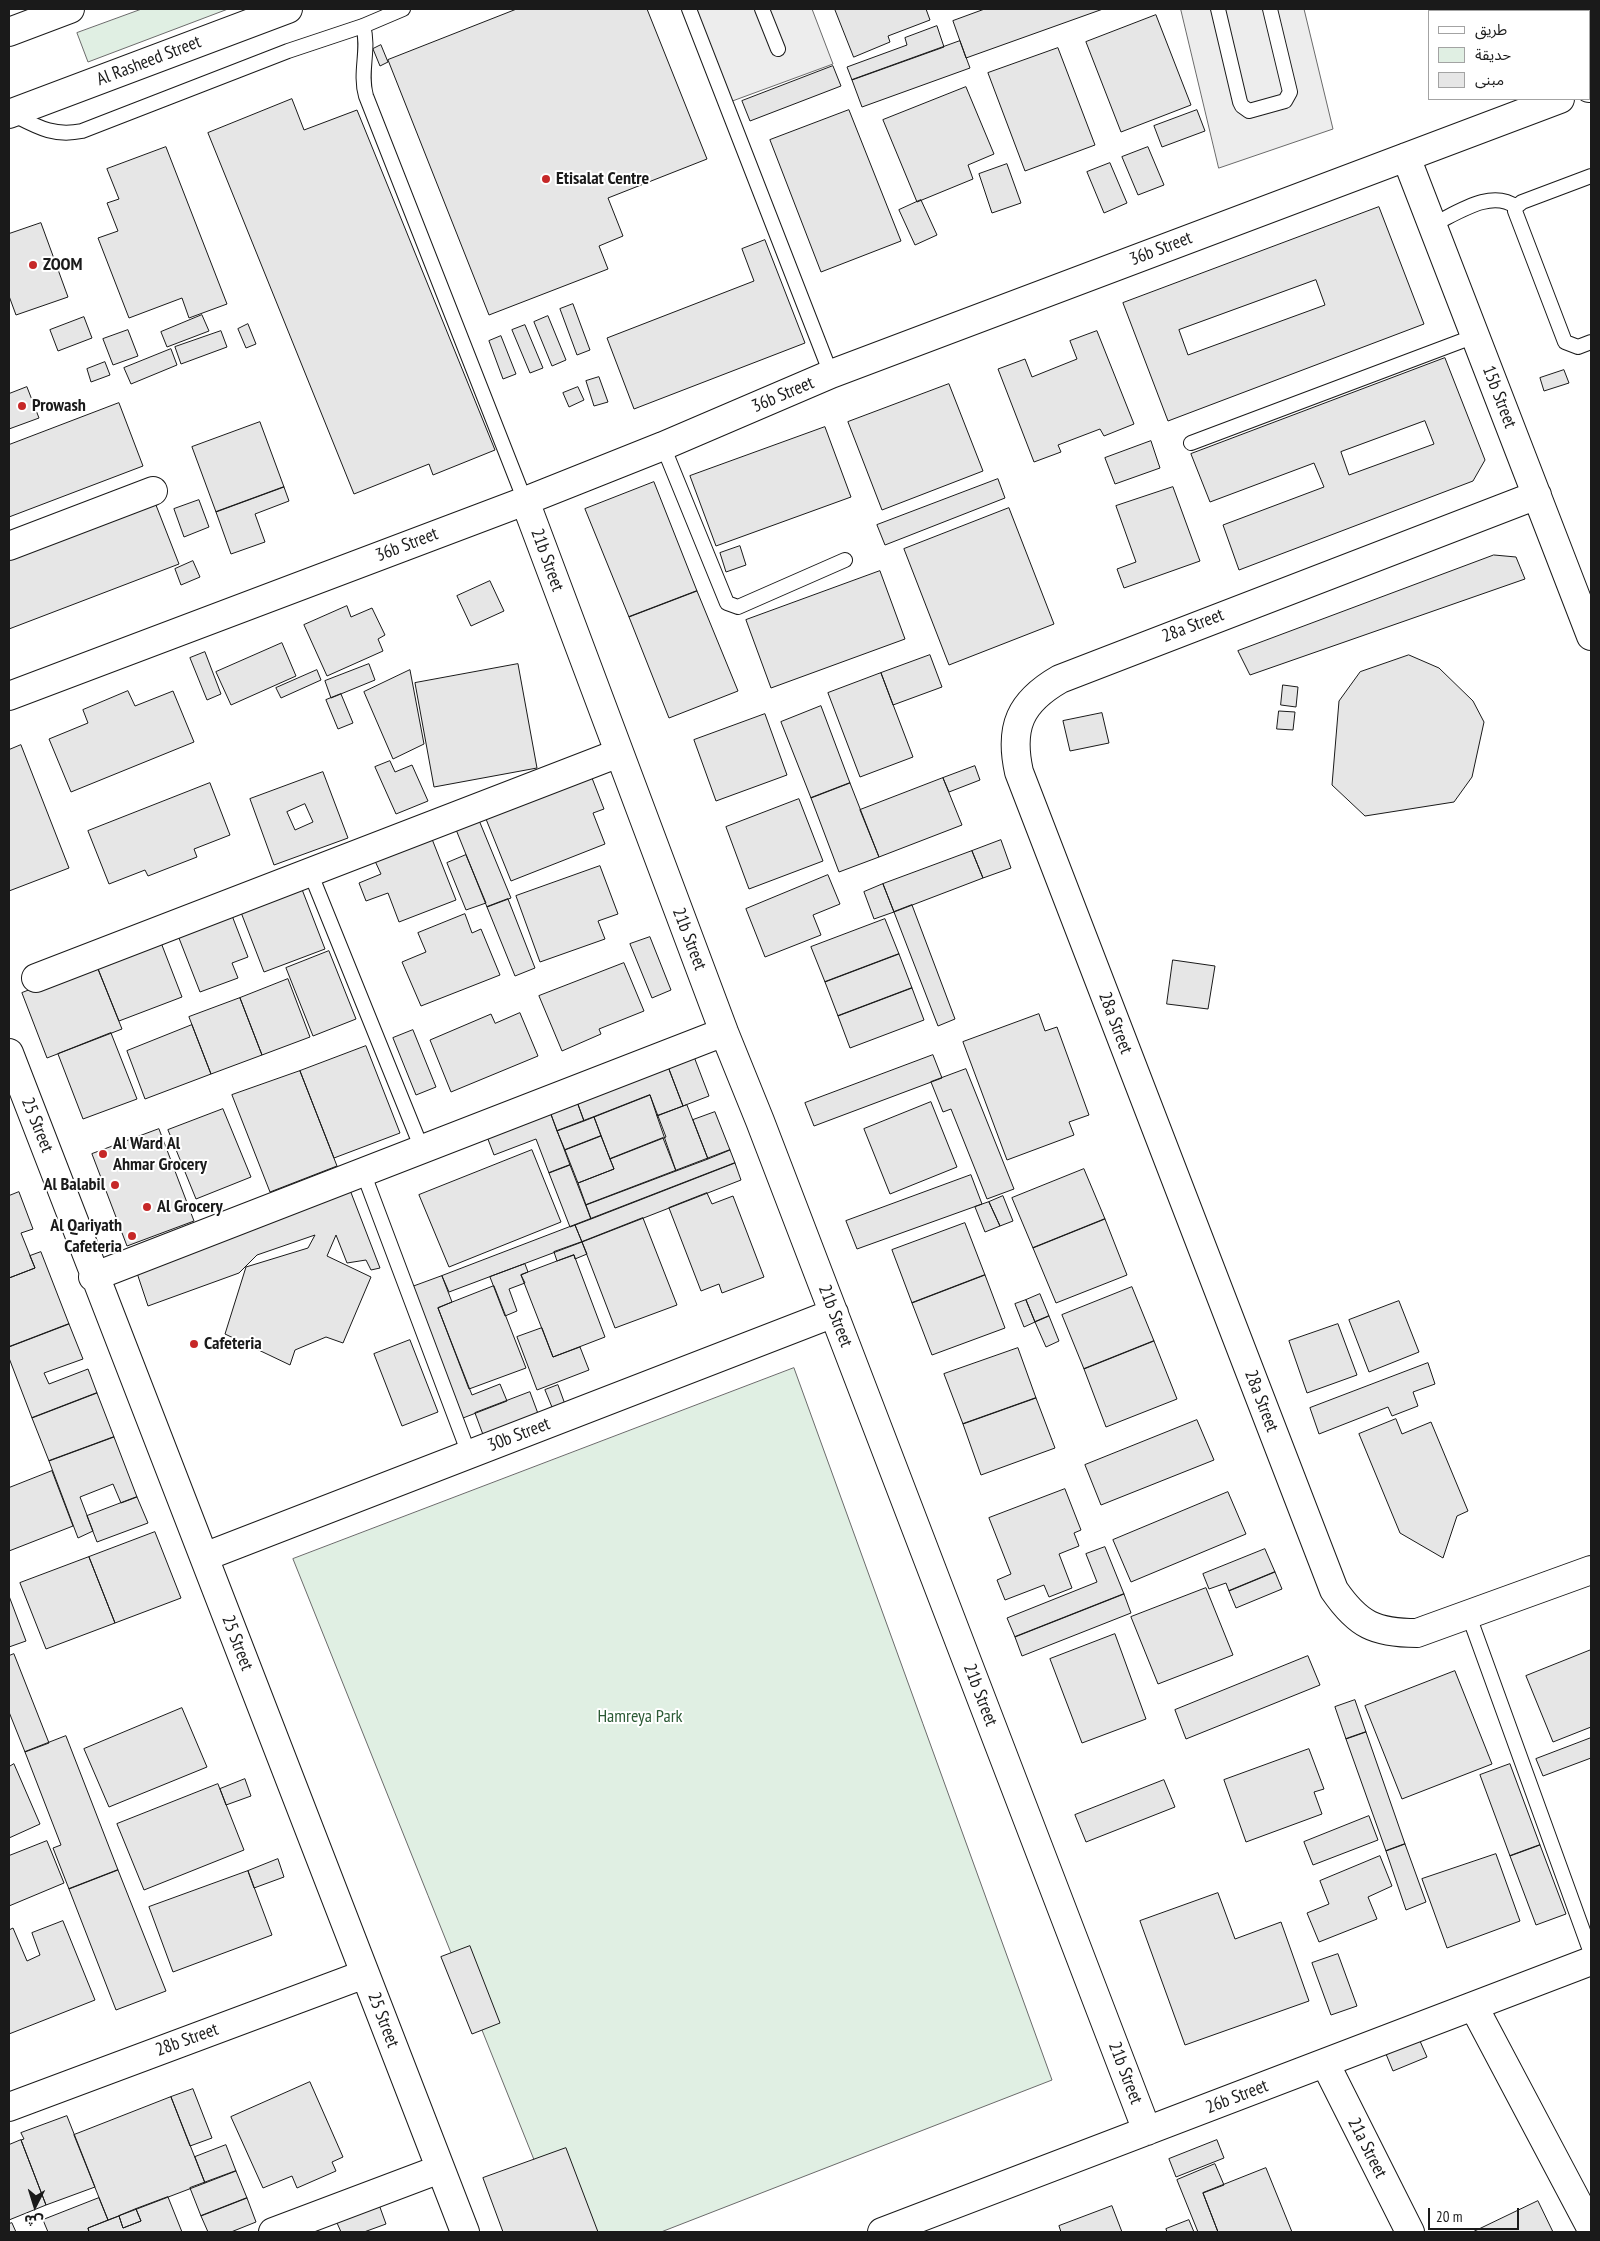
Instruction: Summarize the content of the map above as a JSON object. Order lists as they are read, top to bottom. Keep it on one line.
{"streets":{"street":["Al Rasheed Street","36b Street","15b Street","21b Street","28a Street","25 Street","30b Street","28b Street","26b Street","21a Street"]},"crossings":[["36b Street","15b Street"],["36b Street","21b Street"],["15b Street","28a Street"],["21b Street","30b Street"],["21b Street","26b Street"],["25 Street","30b Street"],["25 Street","28b Street"],["26b Street","21a Street"]],"parks":["Hamreya Park"],"places":["Etisalat Centre","ZOOM","Prowash","Al Ward Al Ahmar Grocery","Al Balabil","Al Grocery","Al Qariyath Cafeteria","Cafeteria"],"legend":["طريق","حديقة","مبنى"],"scale_bar":"20 m","north":"bottom"}
